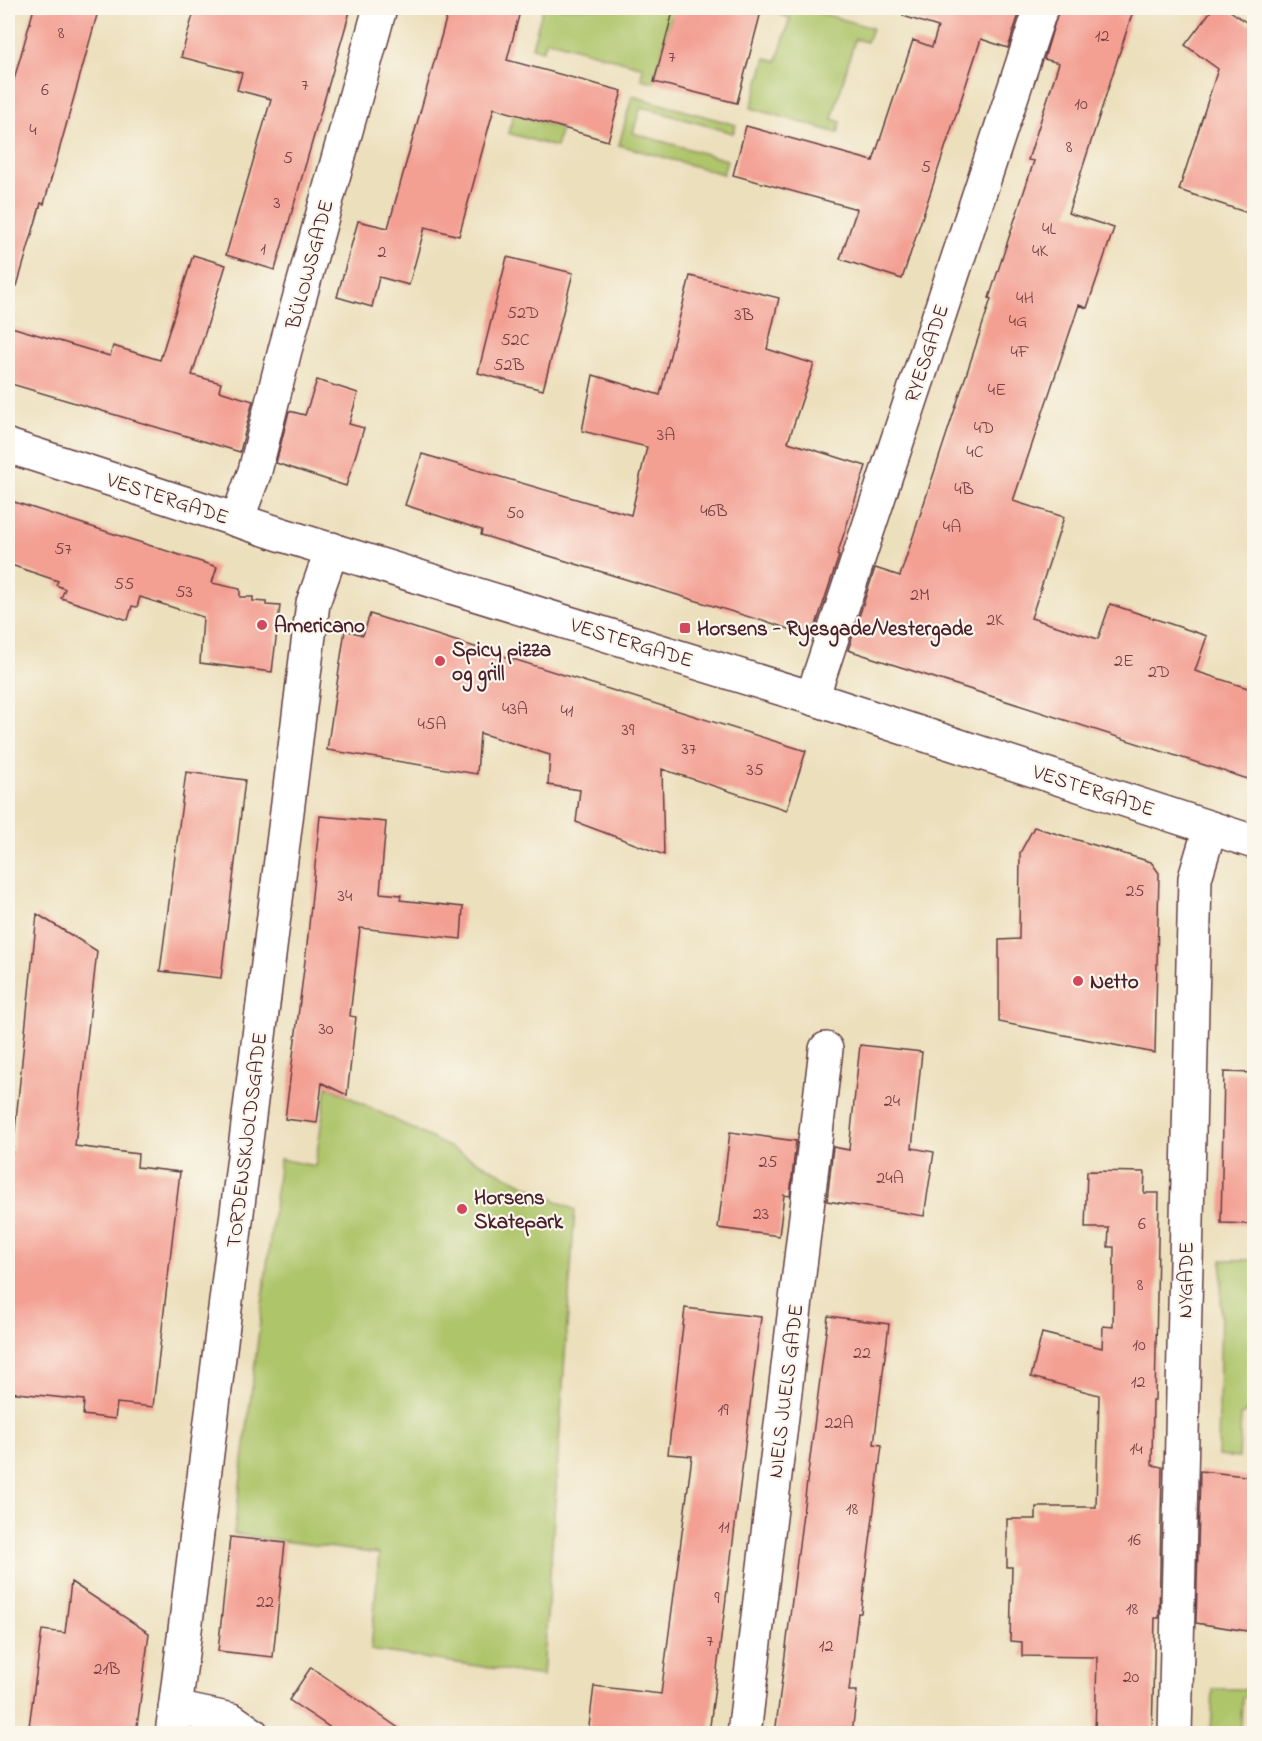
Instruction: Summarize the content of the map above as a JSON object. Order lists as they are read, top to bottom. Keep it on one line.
{"streets":{"street":["BÜLOWSGADE","RYESGADE","VESTERGADE","TORDENSKJOLDSGADE","NYGADE","NIELS JUELS GADE"]},"crossings":[["BÜLOWSGADE","VESTERGADE"],["RYESGADE","VESTERGADE"],["VESTERGADE","TORDENSKJOLDSGADE"],["VESTERGADE","NYGADE"]],"places":{"other":["Americano","Spicy pizza og grill","Netto","Horsens Skatepark"],"transit":["Horsens - Ryesgade/Vestergade"]},"house_numbers":["8","12","7","7","6","10","4","8","5","5","3","4L","1","4K","2","4H","52D","3B","4G","52C","4F","52B","4E","4D","3A","4C","4B","46B","50","4A","57","55","53","2M","2K","2E","2D","43A","41","45A","39","37","35","25","34","30","24","25","24A","23","6","8","10","22","12","19","22A","14","18","11","16","9","22","18","7","12","21B","20"]}
